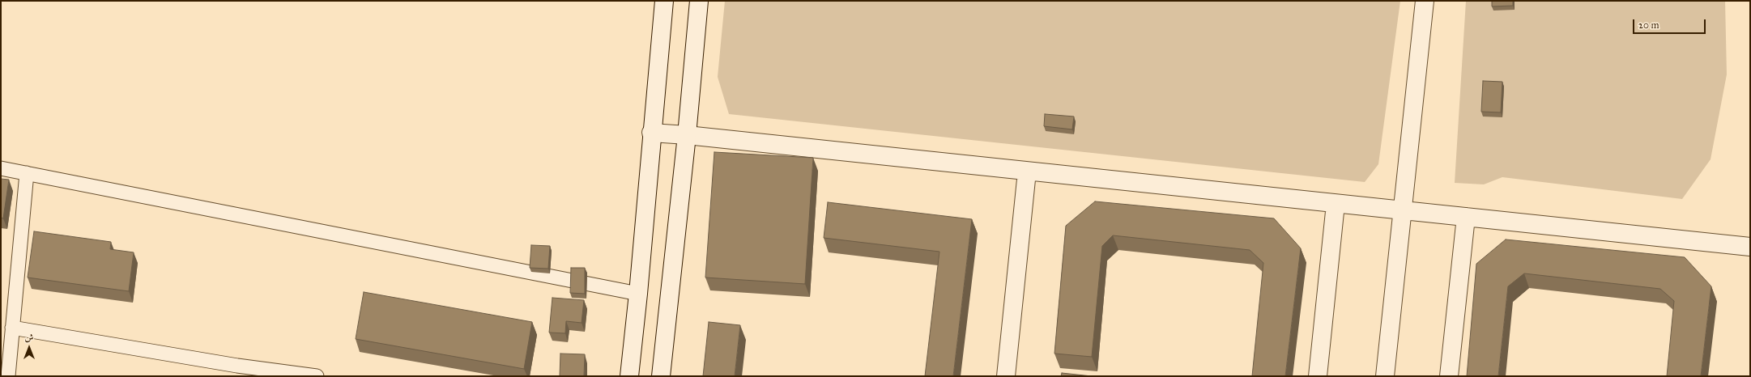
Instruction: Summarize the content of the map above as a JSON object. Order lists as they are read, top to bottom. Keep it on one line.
{"scale_bar":"20 m","north":"top"}
